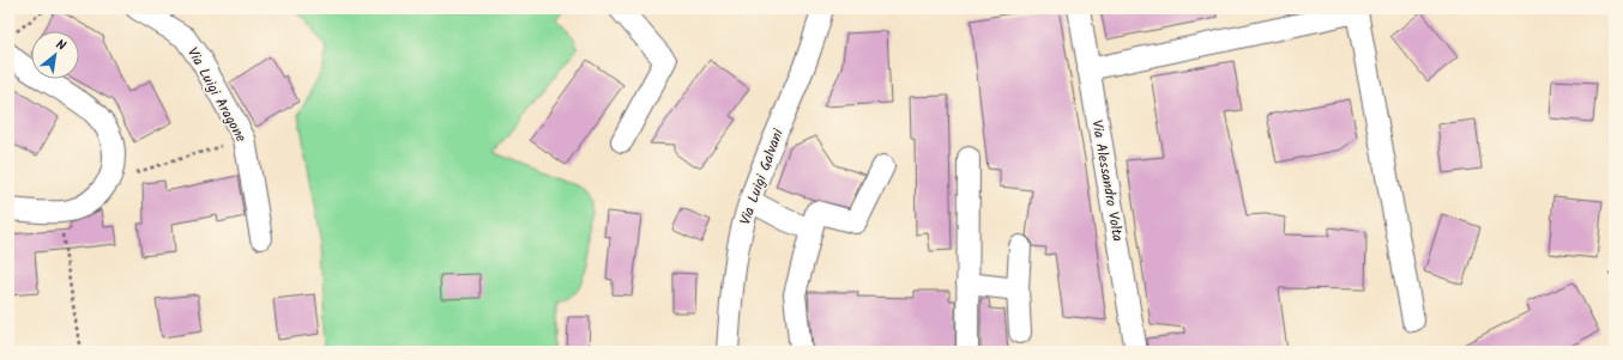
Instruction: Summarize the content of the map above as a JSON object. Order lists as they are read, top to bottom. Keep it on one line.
{"streets":{"street":["Via Luigi Aragone","Via Luigi Galvani","Via Alessandro Volta"]},"north":"top right"}
